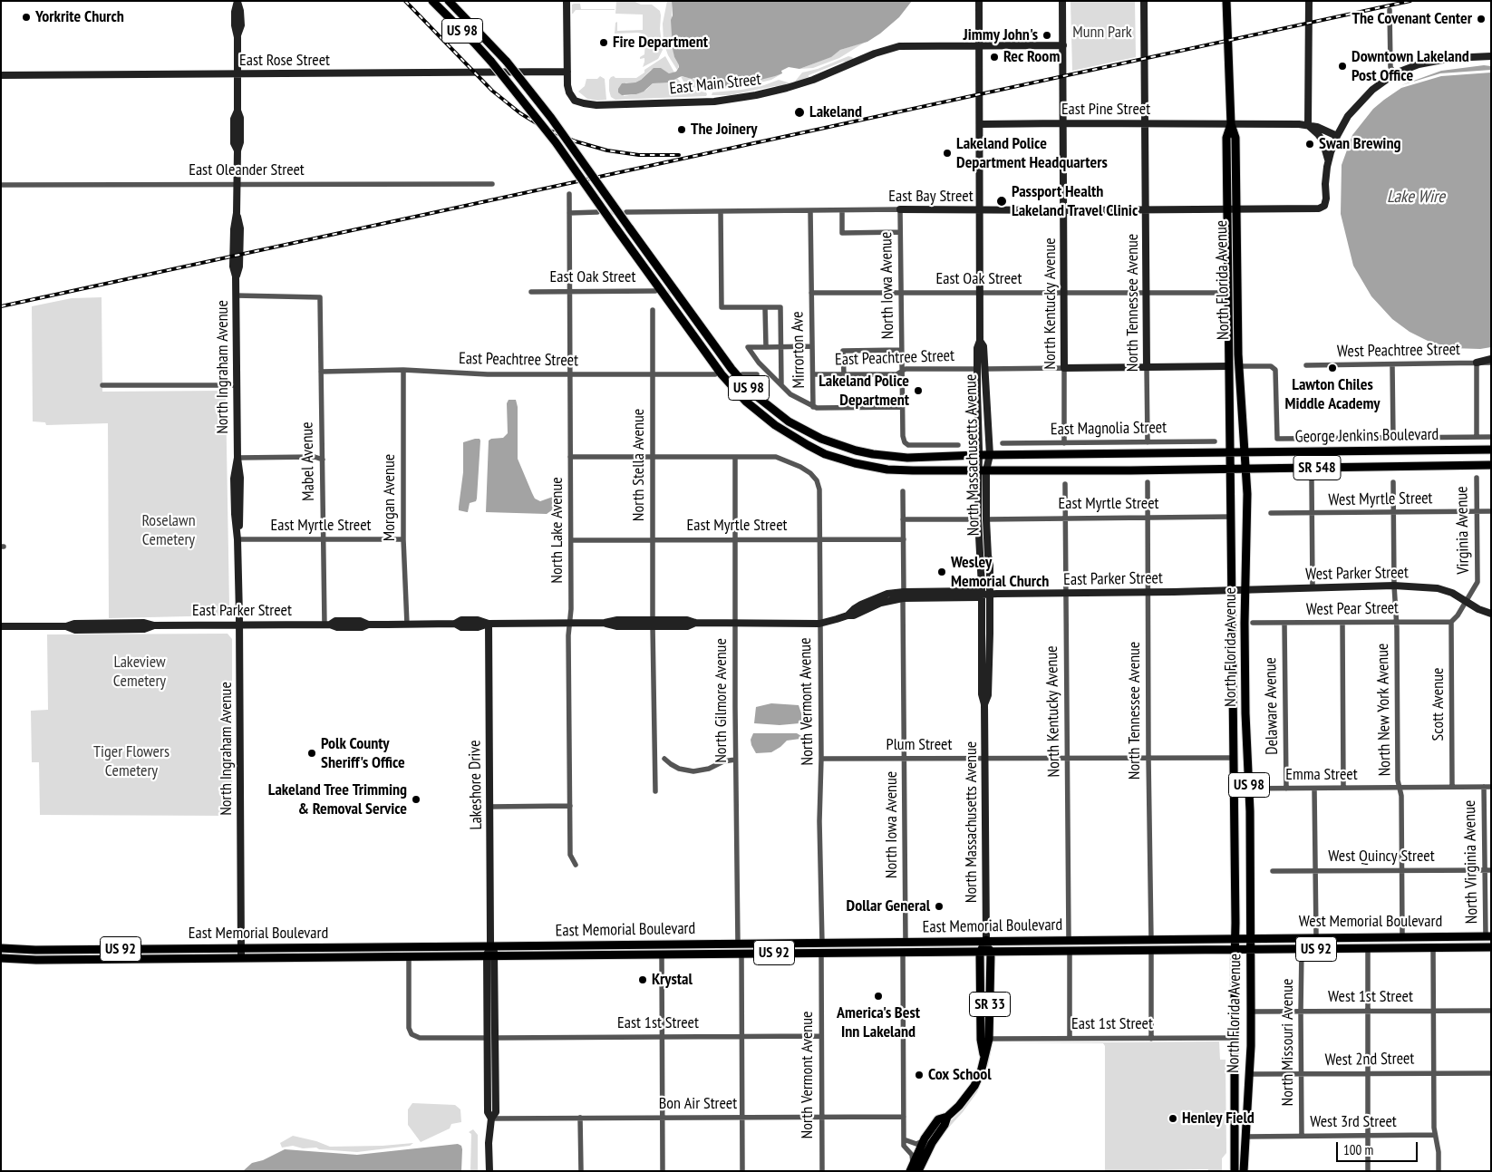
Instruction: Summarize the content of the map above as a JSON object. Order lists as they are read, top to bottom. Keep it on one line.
{"streets":{"main road":["US 98","North Florida Avenue","George Jenkins Boulevard","SR 548","West Memorial Boulevard","East Memorial Boulevard","US 92","SR 33"],"street":["East Rose Street","East Main Street","East Pine Street","East Oleander Street","East Bay Street","East Oak Street","North Iowa Avenue","North Tennessee Avenue","North Kentucky Avenue","Mirrorton Ave","West Peachtree Street","East Peachtree Street","North Ingraham Avenue","East Magnolia Street","North Massachusetts Avenue","Mabel Avenue","North Stella Avenue","Morgan Avenue","West Myrtle Street","East Myrtle Street","North Lake Avenue","Virginia Avenue","West Parker Street","East Parker Street","West Pear Street","North Gilmore Avenue","North Vermont Avenue","Scott Avenue","Delaware Avenue","North New York Avenue","Plum Street","Emma Street","Lakeshore Drive","West Quincy Street","North Virginia Avenue","West 1st Street","East 1st Street","North Missouri Avenue","West 2nd Street","Bon Air Street","West 3rd Street"]},"crossings":[["US 98","North Florida Avenue"],["US 98","George Jenkins Boulevard"],["US 98","North Massachusetts Avenue"],["East Rose Street","East Main Street"],["East Rose Street","North Ingraham Avenue"],["East Main Street","North Kentucky Avenue"],["East Main Street","North Massachusetts Avenue"],["East Pine Street","North Florida Avenue"],["East Pine Street","North Tennessee Avenue"],["East Pine Street","North Kentucky Avenue"],["East Pine Street","North Massachusetts Avenue"],["East Oleander Street","North Ingraham Avenue"],["East Bay Street","North Florida Avenue"],["East Bay Street","North Iowa Avenue"],["East Bay Street","North Tennessee Avenue"],["East Bay Street","North Kentucky Avenue"],["East Bay Street","Mirrorton Ave"],["East Bay Street","North Massachusetts Avenue"],["East Oak Street","North Florida Avenue"],["East Oak Street","North Iowa Avenue"],["East Oak Street","North Tennessee Avenue"],["East Oak Street","North Kentucky Avenue"],["East Oak Street","Mirrorton Ave"],["East Oak Street","North Massachusetts Avenue"],["East Oak Street","North Lake Avenue"],["North Florida Avenue","George Jenkins Boulevard"],["North Florida Avenue","East Myrtle Street"],["North Florida Avenue","West Parker Street"],["North Florida Avenue","East Parker Street"],["North Florida Avenue","Plum Street"],["North Florida Avenue","Emma Street"],["North Florida Avenue","West Memorial Boulevard"],["North Florida Avenue","East Memorial Boulevard"],["North Florida Avenue","West 1st Street"],["North Florida Avenue","East 1st Street"],["North Florida Avenue","West 2nd Street"],["North Florida Avenue","West 3rd Street"],["North Iowa Avenue","East Peachtree Street"],["North Iowa Avenue","East Myrtle Street"],["North Iowa Avenue","East Parker Street"],["North Iowa Avenue","Plum Street"],["North Iowa Avenue","East Memorial Boulevard"],["North Tennessee Avenue","East Magnolia Street"],["North Tennessee Avenue","East Myrtle Street"],["North Tennessee Avenue","East Parker Street"],["North Tennessee Avenue","Plum Street"],["North Tennessee Avenue","East Memorial Boulevard"],["North Kentucky Avenue","East Magnolia Street"],["North Kentucky Avenue","East Myrtle Street"],["North Kentucky Avenue","East Parker Street"],["North Kentucky Avenue","Plum Street"],["North Kentucky Avenue","East Memorial Boulevard"],["Mirrorton Ave","East Peachtree Street"],["East Peachtree Street","North Massachusetts Avenue"],["East Peachtree Street","Mabel Avenue"],["East Peachtree Street","North Stella Avenue"],["East Peachtree Street","Morgan Avenue"],["East Peachtree Street","North Lake Avenue"],["North Ingraham Avenue","Mabel Avenue"],["North Ingraham Avenue","East Myrtle Street"],["North Ingraham Avenue","East Parker Street"],["North Ingraham Avenue","East Memorial Boulevard"],["North Massachusetts Avenue","East Myrtle Street"],["North Massachusetts Avenue","East Parker Street"],["North Massachusetts Avenue","Plum Street"],["North Massachusetts Avenue","East Memorial Boulevard"],["North Massachusetts Avenue","SR 33"],["Mabel Avenue","East Myrtle Street"],["Mabel Avenue","East Parker Street"],["North Stella Avenue","East Myrtle Street"],["North Stella Avenue","East Parker Street"],["Morgan Avenue","East Myrtle Street"],["Morgan Avenue","East Parker Street"],["West Myrtle Street","Virginia Avenue"],["West Myrtle Street","North New York Avenue"],["East Myrtle Street","North Lake Avenue"],["East Myrtle Street","North Gilmore Avenue"],["East Myrtle Street","North Vermont Avenue"],["North Lake Avenue","East Parker Street"],["Virginia Avenue","West Parker Street"],["West Parker Street","East Parker Street"],["West Parker Street","North New York Avenue"],["East Parker Street","North Gilmore Avenue"],["East Parker Street","North Vermont Avenue"],["East Parker Street","Lakeshore Drive"],["West Pear Street","Scott Avenue"],["West Pear Street","Delaware Avenue"],["West Pear Street","North New York Avenue"],["North Gilmore Avenue","North Vermont Avenue"],["North Gilmore Avenue","East Memorial Boulevard"],["North Vermont Avenue","Plum Street"],["North Vermont Avenue","East Memorial Boulevard"],["North Vermont Avenue","East 1st Street"],["North Vermont Avenue","Bon Air Street"],["Scott Avenue","Emma Street"],["Delaware Avenue","Emma Street"],["North New York Avenue","Emma Street"],["North New York Avenue","West Quincy Street"],["North New York Avenue","West Memorial Boulevard"],["Emma Street","North Virginia Avenue"],["Lakeshore Drive","East Memorial Boulevard"],["Lakeshore Drive","East 1st Street"],["Lakeshore Drive","Bon Air Street"],["West Quincy Street","North Virginia Avenue"],["North Virginia Avenue","West Memorial Boulevard"],["West Memorial Boulevard","East Memorial Boulevard"],["West Memorial Boulevard","North Missouri Avenue"],["East Memorial Boulevard","SR 33"],["West 1st Street","North Missouri Avenue"],["SR 33","East 1st Street"],["North Missouri Avenue","West 2nd Street"],["North Missouri Avenue","West 3rd Street"]],"water":["Lake Wire"],"parks":["Munn Park","Roselawn Cemetery","Lakeview Cemetery","Tiger Flowers Cemetery"],"places":["Yorkrite Church","The Covenant Center","Jimmy John's","Fire Department","Rec Room","Downtown Lakeland Post Office","Lakeland","The Joinery","Swan Brewing","Lakeland Police Department Headquarters","Passport Health Lakeland Travel Clinic","Lawton Chiles Middle Academy","Lakeland Police Department","Wesley Memorial Church","Polk County Sheriff's Office","Lakeland Tree Trimming & Removal Service","Dollar General","Krystal","America's Best Inn Lakeland","Cox School","Henley Field"],"scale_bar":"100 m"}
